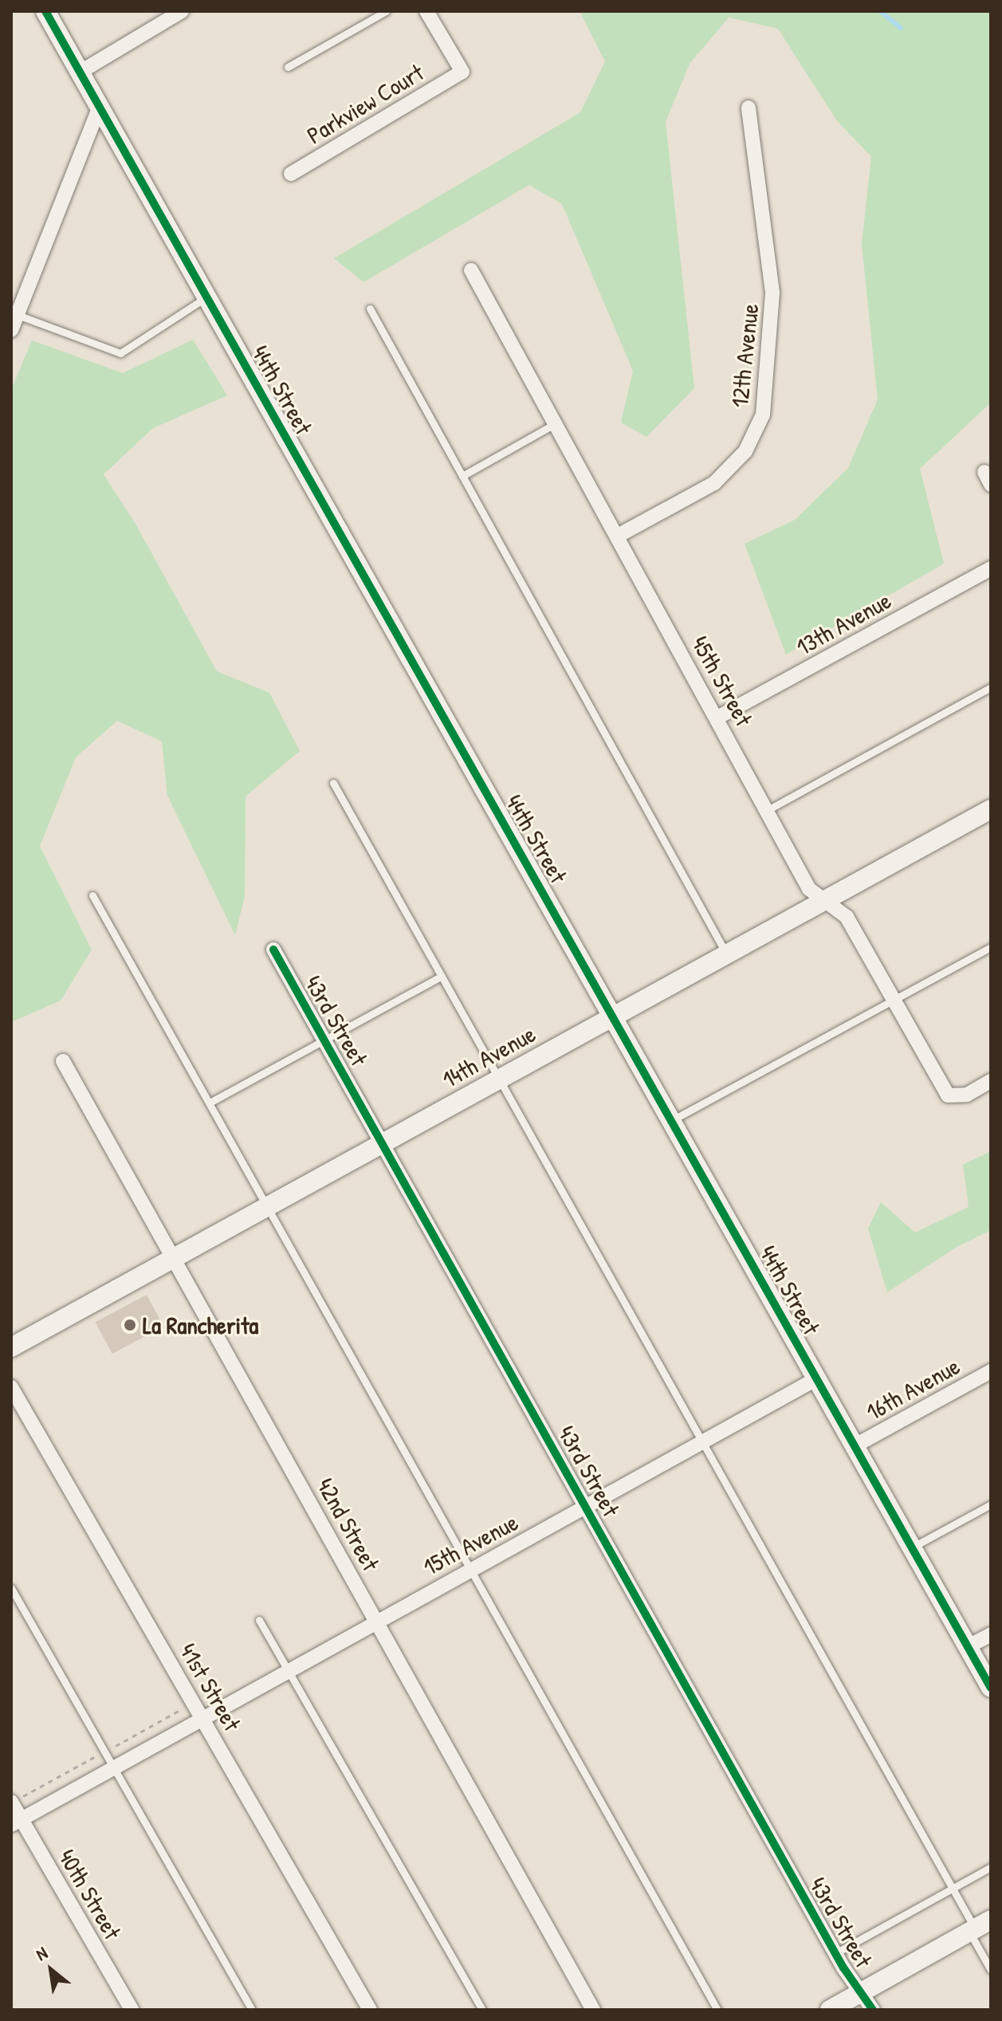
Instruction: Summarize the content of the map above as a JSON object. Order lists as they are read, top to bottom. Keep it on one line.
{"streets":{"street":["Parkview Court","12th Avenue","44th Street","13th Avenue","45th Street","43rd Street","14th Avenue","16th Avenue","42nd Street","15th Avenue","41st Street","40th Street"]},"crossings":[["12th Avenue","45th Street"],["44th Street","14th Avenue"],["44th Street","16th Avenue"],["44th Street","15th Avenue"],["13th Avenue","45th Street"],["45th Street","14th Avenue"],["43rd Street","14th Avenue"],["43rd Street","15th Avenue"],["14th Avenue","42nd Street"],["42nd Street","15th Avenue"],["15th Avenue","41st Street"],["15th Avenue","40th Street"]],"places":["La Rancherita"],"north":"top left"}
